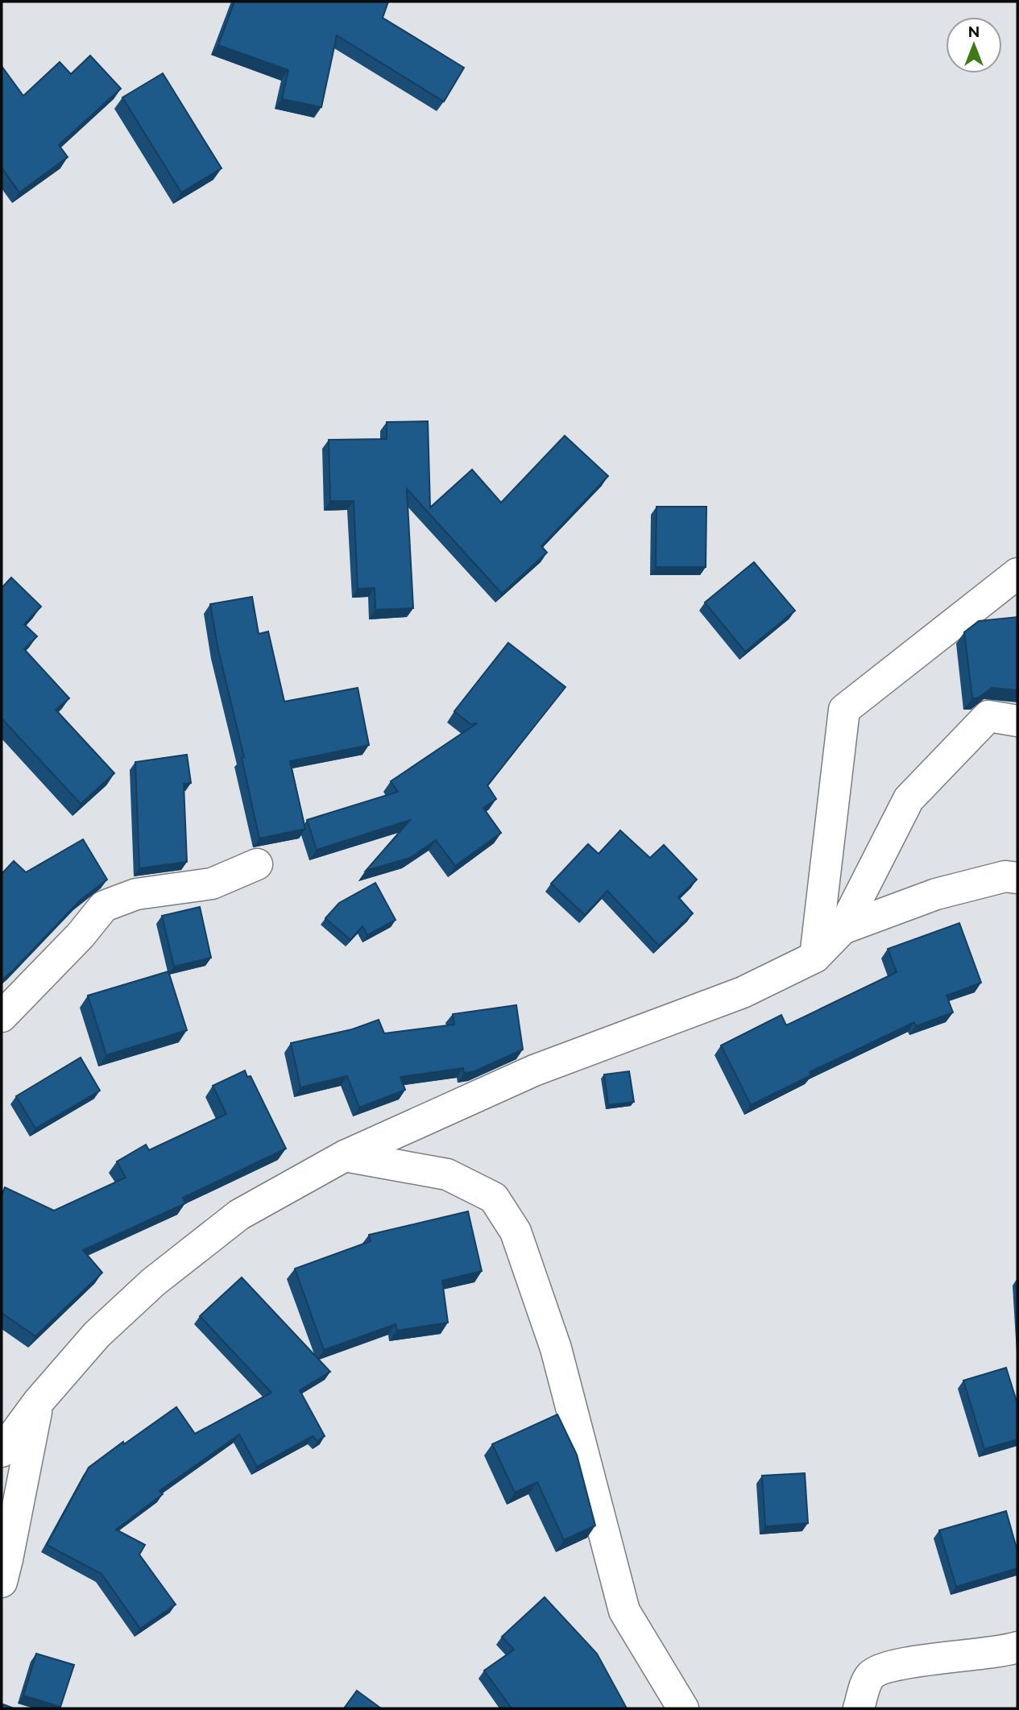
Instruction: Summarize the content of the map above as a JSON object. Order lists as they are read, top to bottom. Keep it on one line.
{"north":"top"}
